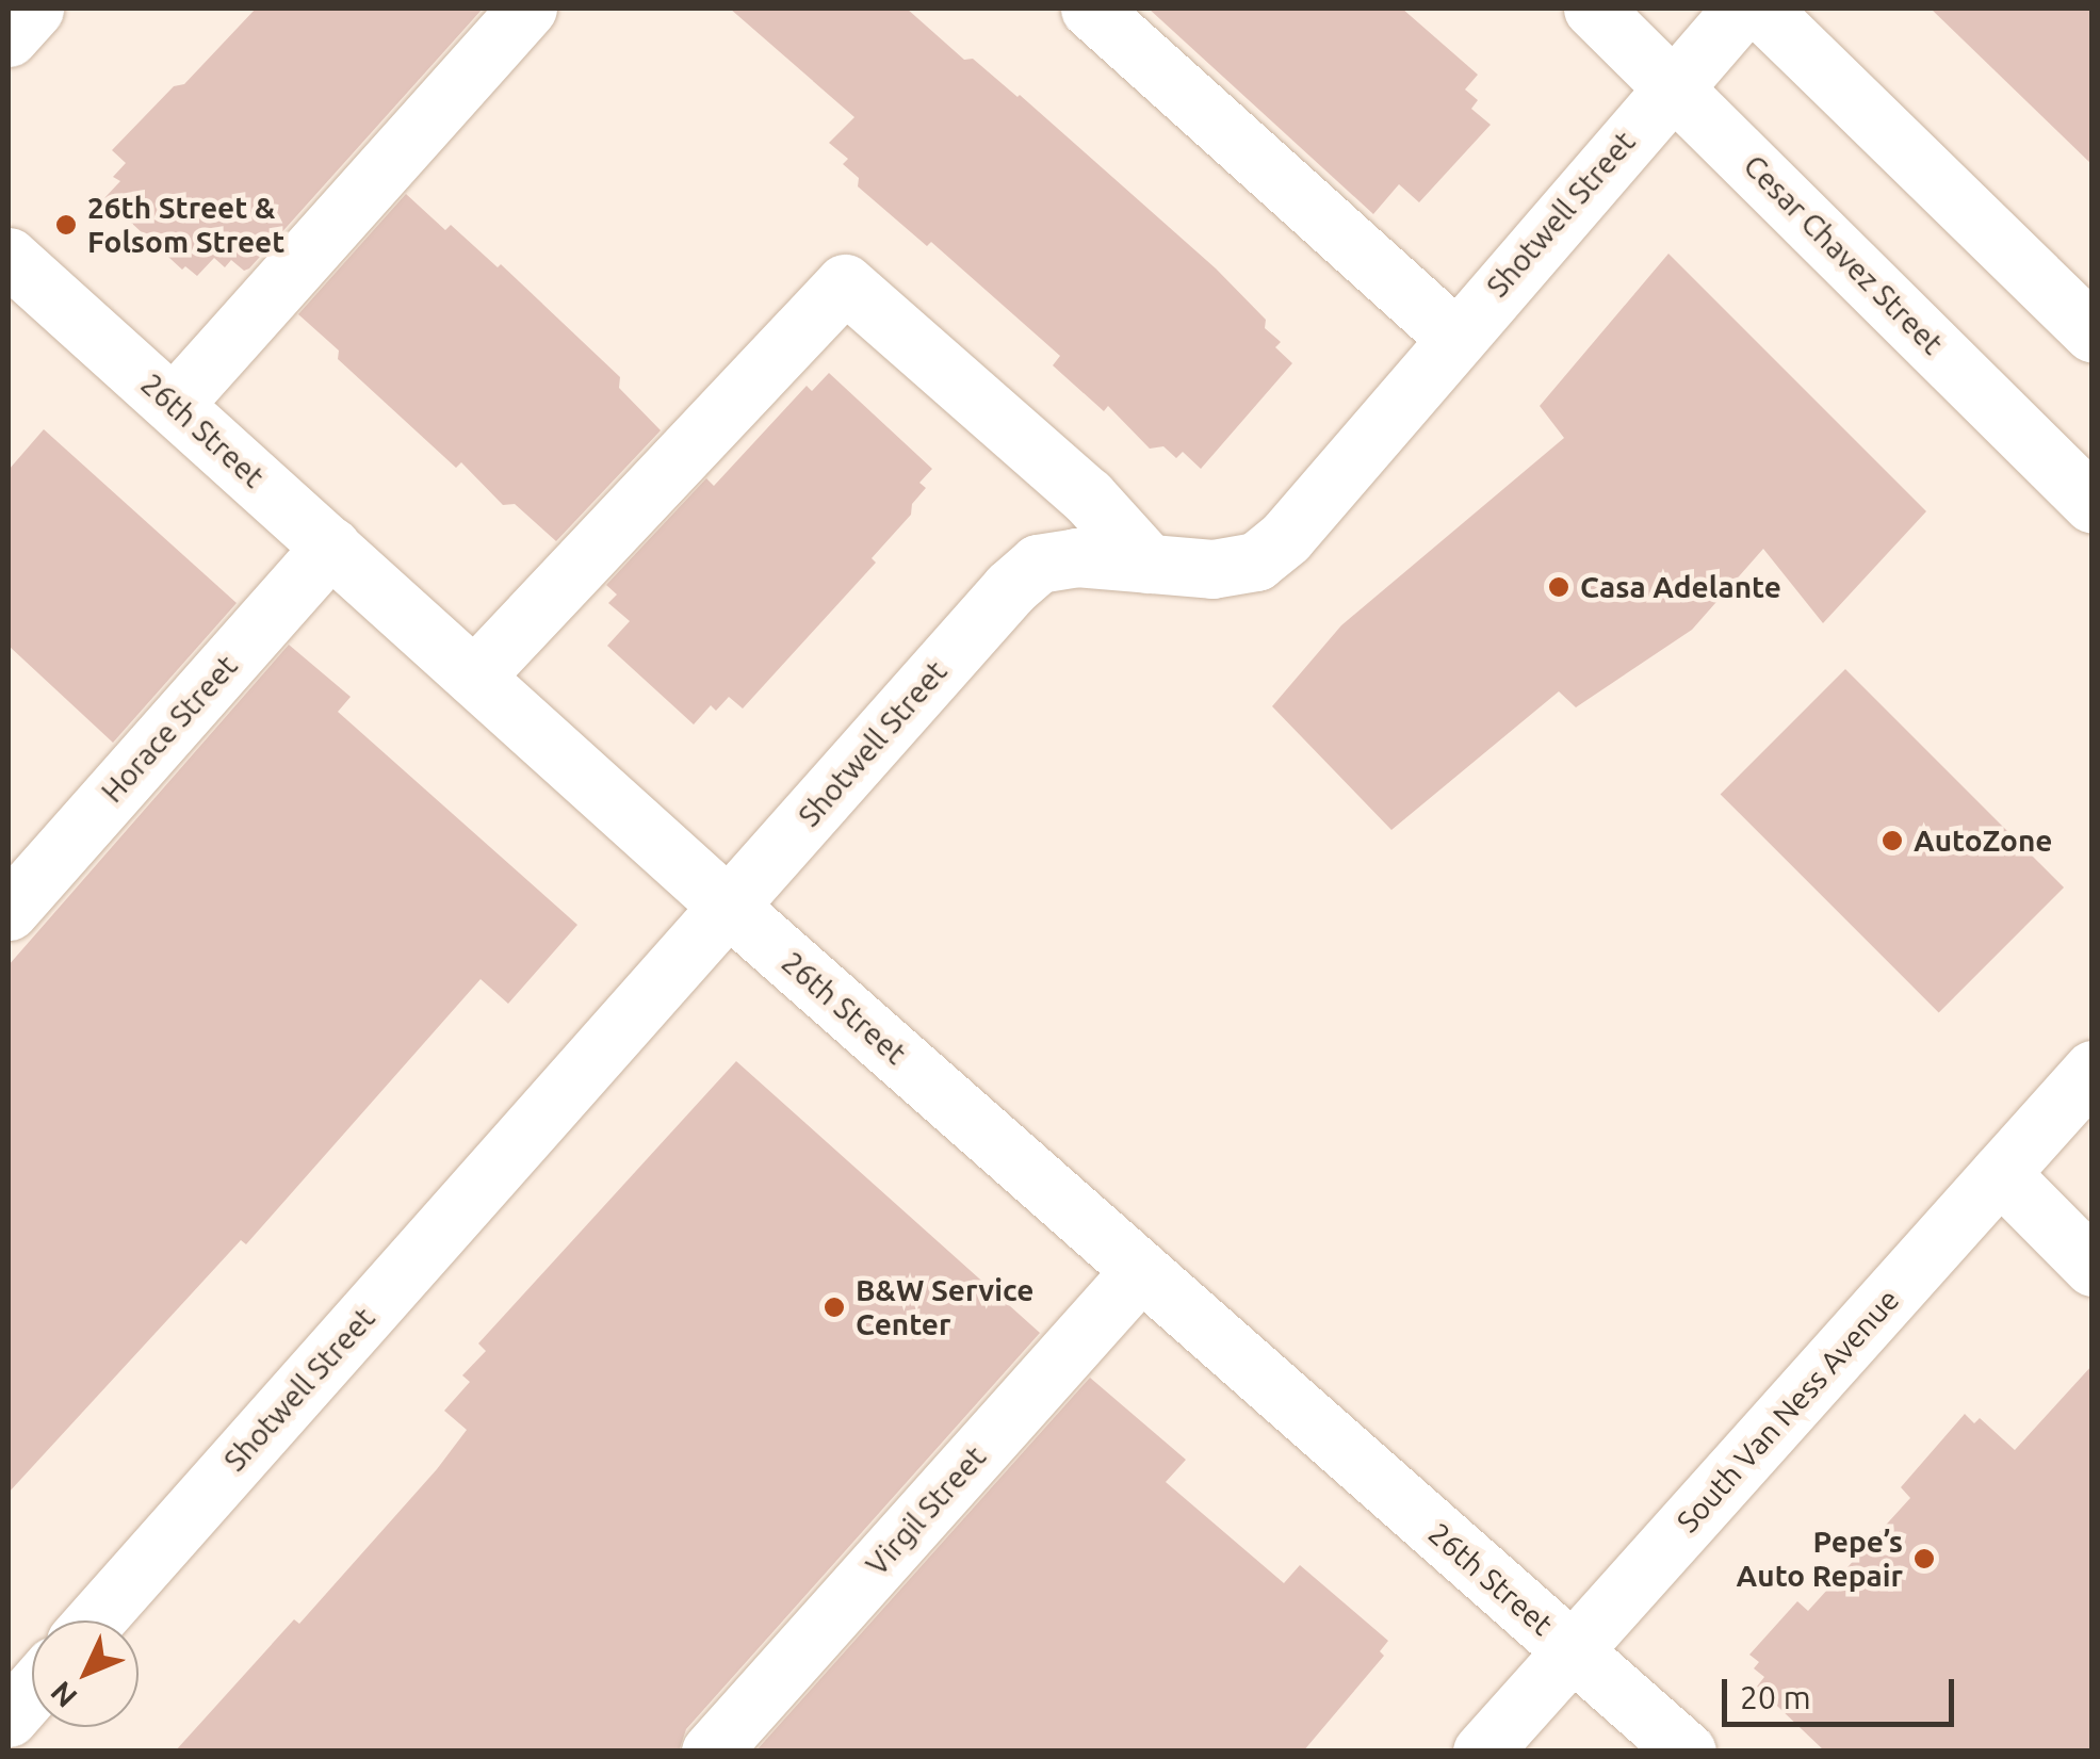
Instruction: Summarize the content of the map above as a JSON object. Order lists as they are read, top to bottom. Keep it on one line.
{"streets":{"street":["Shotwell Street","Cesar Chavez Street","26th Street","Horace Street","South Van Ness Avenue","Virgil Street"]},"crossings":[["Shotwell Street","Cesar Chavez Street"],["Shotwell Street","26th Street"],["26th Street","Horace Street"],["26th Street","South Van Ness Avenue"],["26th Street","Virgil Street"]],"places":["26th Street & Folsom Street","Casa Adelante","AutoZone","B&W Service Center","Pepe’s Auto Repair"],"scale_bar":"20 m","north":"bottom left"}
